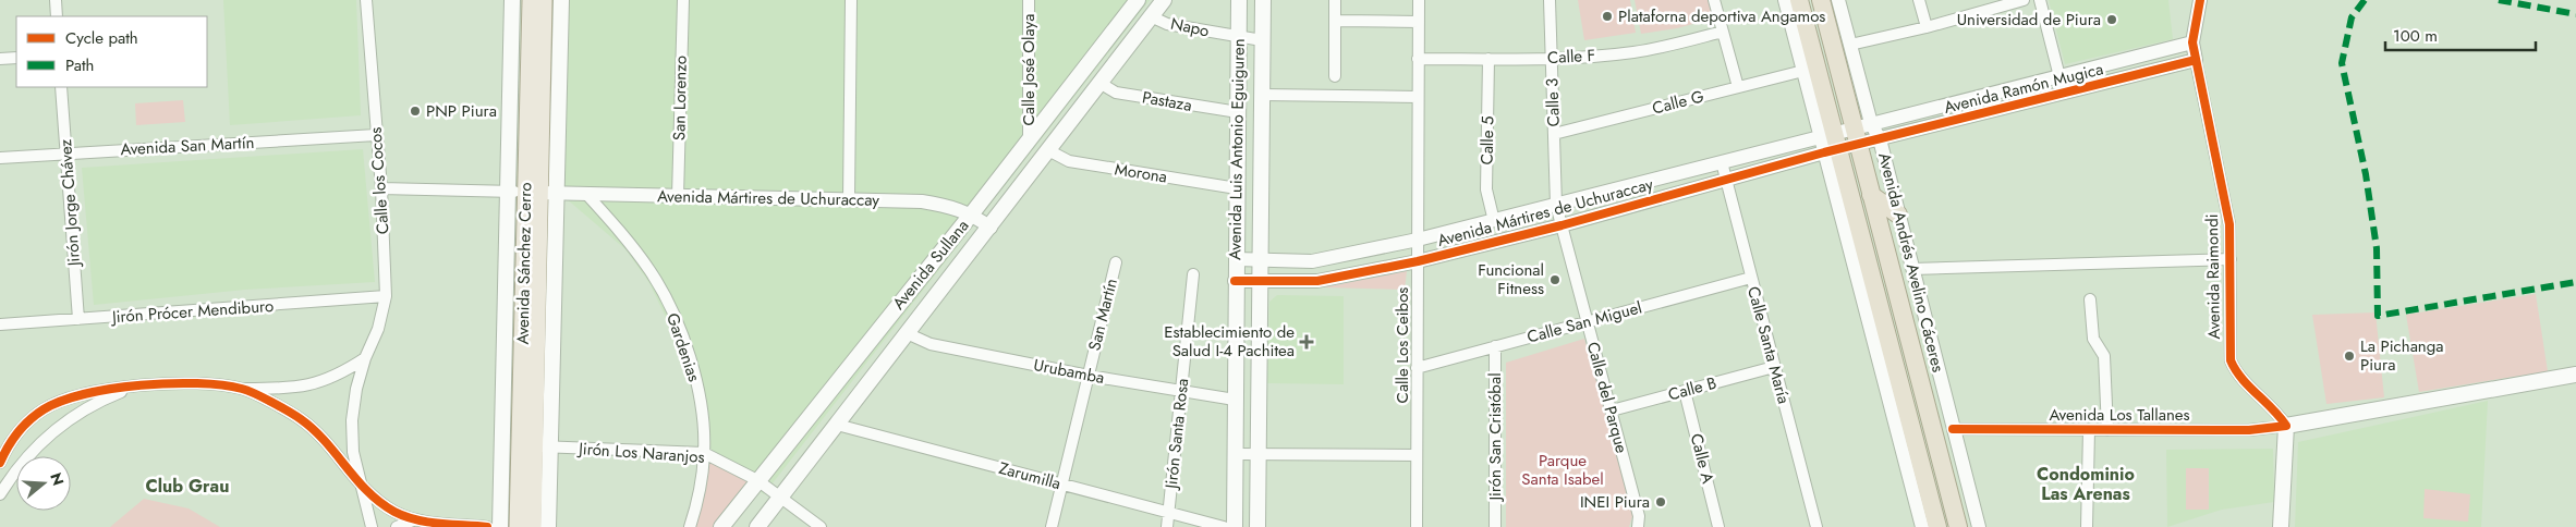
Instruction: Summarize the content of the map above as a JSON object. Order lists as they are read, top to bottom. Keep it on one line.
{"streets":{"highway":["Avenida Andrés Avelino Cáceres"],"main road":["Avenida Luis Antonio Eguiguren","Avenida Sánchez Cerro","Avenida Sullana","Avenida Los Tallanes"],"street":["Napo","Calle F","Calle José Olaya","Avenida Ramón Mugica","San Lorenzo","Pastaza","Calle 3","Calle G","Calle 5","Avenida San Martín","Morona","Calle los Cocos","Avenida Mártires de Uchuraccay","Jirón Jorge Chávez","Avenida Raimondi","Jirón Prócer Mendiburo","San Martín","Calle San Miguel","Calle Los Ceibos","Calle Santa María","Gardenias","Urubamba","Calle B","Calle del Parque","Jirón Santa Rosa","Jirón San Cristóbal","Jirón Los Naranjos","Calle A","Zarumilla"]},"crossings":[["Napo","Avenida Luis Antonio Eguiguren"],["Napo","Avenida Sullana"],["Calle F","Calle 3"],["Calle F","Calle 5"],["Calle F","Calle Los Ceibos"],["Calle José Olaya","Avenida Sullana"],["Avenida Ramón Mugica","Avenida Mártires de Uchuraccay"],["Avenida Ramón Mugica","Avenida Andrés Avelino Cáceres"],["Avenida Ramón Mugica","Avenida Raimondi"],["San Lorenzo","Avenida Mártires de Uchuraccay"],["Pastaza","Avenida Luis Antonio Eguiguren"],["Pastaza","Avenida Sullana"],["Calle 3","Calle G"],["Calle 3","Avenida Mártires de Uchuraccay"],["Calle 3","Calle del Parque"],["Calle 5","Avenida Mártires de Uchuraccay"],["Avenida San Martín","Calle los Cocos"],["Avenida San Martín","Jirón Jorge Chávez"],["Avenida Luis Antonio Eguiguren","Morona"],["Avenida Luis Antonio Eguiguren","Avenida Mártires de Uchuraccay"],["Avenida Luis Antonio Eguiguren","Urubamba"],["Morona","Avenida Sullana"],["Calle los Cocos","Jirón Prócer Mendiburo"],["Avenida Mártires de Uchuraccay","Avenida Andrés Avelino Cáceres"],["Avenida Mártires de Uchuraccay","Avenida Sánchez Cerro"],["Avenida Mártires de Uchuraccay","Avenida Sullana"],["Avenida Mártires de Uchuraccay","Calle Los Ceibos"],["Avenida Mártires de Uchuraccay","Calle Santa María"],["Avenida Mártires de Uchuraccay","Gardenias"],["Avenida Mártires de Uchuraccay","Calle del Parque"],["Jirón Jorge Chávez","Jirón Prócer Mendiburo"],["Avenida Andrés Avelino Cáceres","Avenida Los Tallanes"],["Avenida Sánchez Cerro","Jirón Los Naranjos"],["Avenida Sullana","Urubamba"],["Avenida Sullana","Jirón Los Naranjos"],["Avenida Sullana","Zarumilla"],["Avenida Raimondi","Avenida Los Tallanes"],["San Martín","Urubamba"],["San Martín","Zarumilla"],["Calle San Miguel","Calle Los Ceibos"],["Calle San Miguel","Calle Santa María"],["Calle San Miguel","Calle del Parque"],["Calle San Miguel","Jirón San Cristóbal"],["Calle Santa María","Calle B"],["Gardenias","Jirón Los Naranjos"],["Urubamba","Jirón Santa Rosa"],["Calle B","Calle del Parque"],["Calle B","Calle A"],["Jirón Santa Rosa","Zarumilla"]],"districts":["Condominio Las Arenas","Club Grau"],"parks":["Parque Santa Isabel"],"places":{"other":["Plataforna deportiva Angamos","Universidad de Piura","PNP Piura","Funcional Fitness","La Pichanga Piura","INEI Piura"],"health":["Establecimiento de Salud I-4 Pachitea"]},"legend":["Cycle path","Path"],"scale_bar":"100 m","north":"right"}
